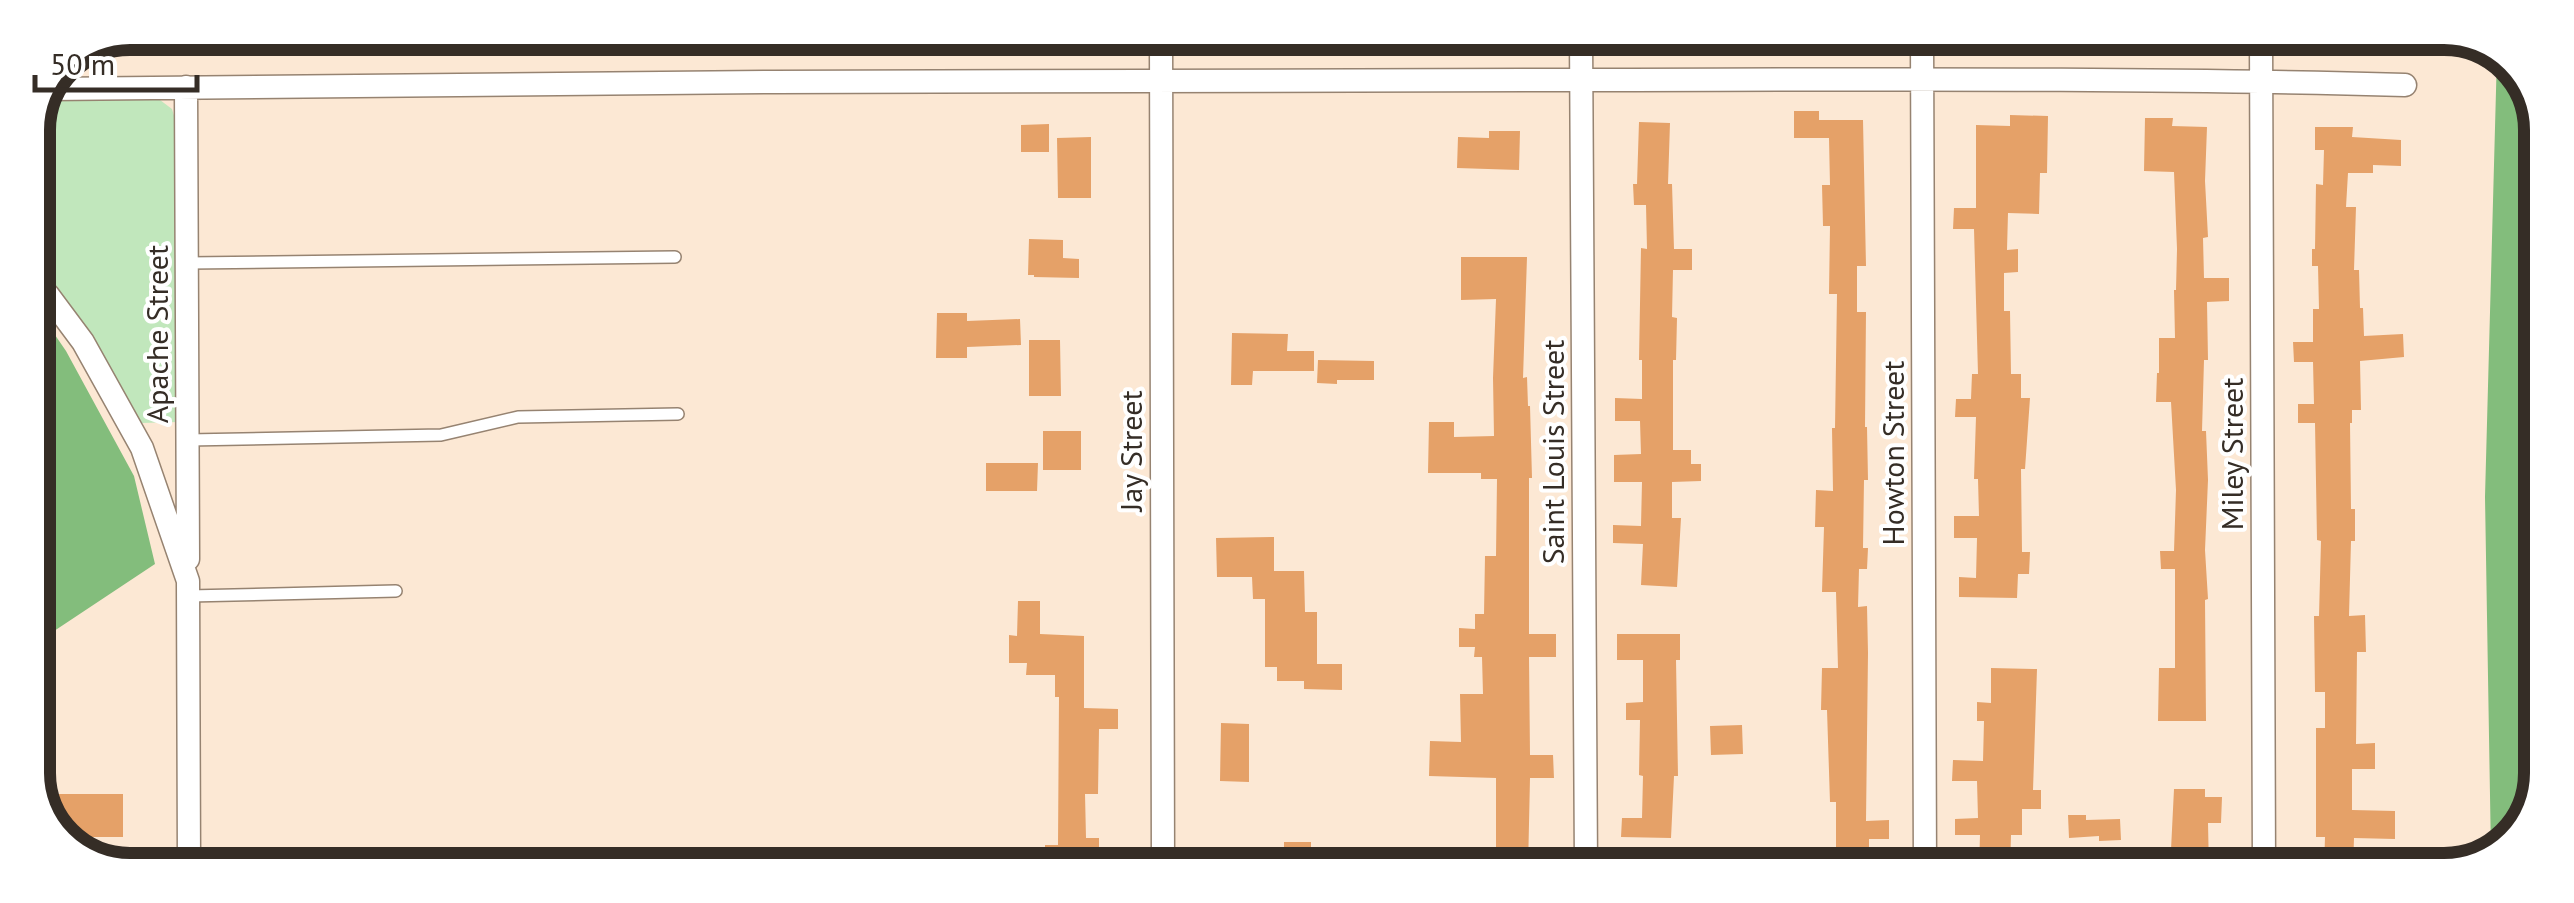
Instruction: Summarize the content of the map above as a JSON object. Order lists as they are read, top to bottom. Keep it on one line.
{"streets":{"street":["Apache Street","Jay Street","Saint Louis Street","Howton Street","Miley Street"]},"scale_bar":"50 m"}
